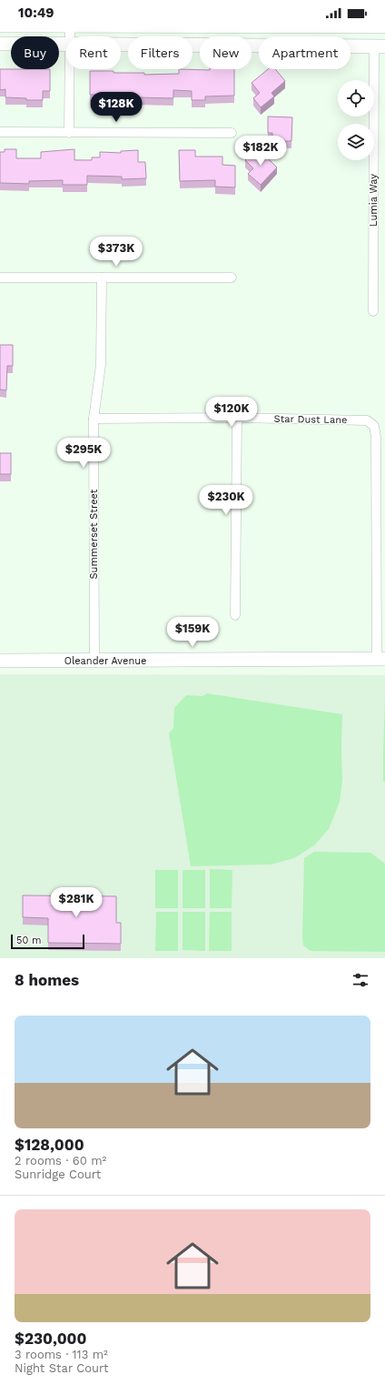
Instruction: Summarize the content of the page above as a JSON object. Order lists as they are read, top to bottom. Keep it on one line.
{"streets":{"main road":["Oleander Avenue"],"street":["Lumia Way","Star Dust Lane","Summerset Street"]},"crossings":[["Star Dust Lane","Summerset Street"],["Star Dust Lane","Oleander Avenue"],["Summerset Street","Oleander Avenue"]],"scale_bar":"50 m","page":{"status":"10:49","chip":["Buy","Rent","Filters","New","Apartment"],"price":["$128K","$182K","$373K","$120K","$295K","$230K","$159K","$281K"],"scale":"50 m","heading":"8 homes","list":[{"name":"$128,000","note":"2 rooms · 60 m² · Sunridge Court"},{"name":"$230,000","note":"3 rooms · 113 m² · Night Star Court"}]}}
